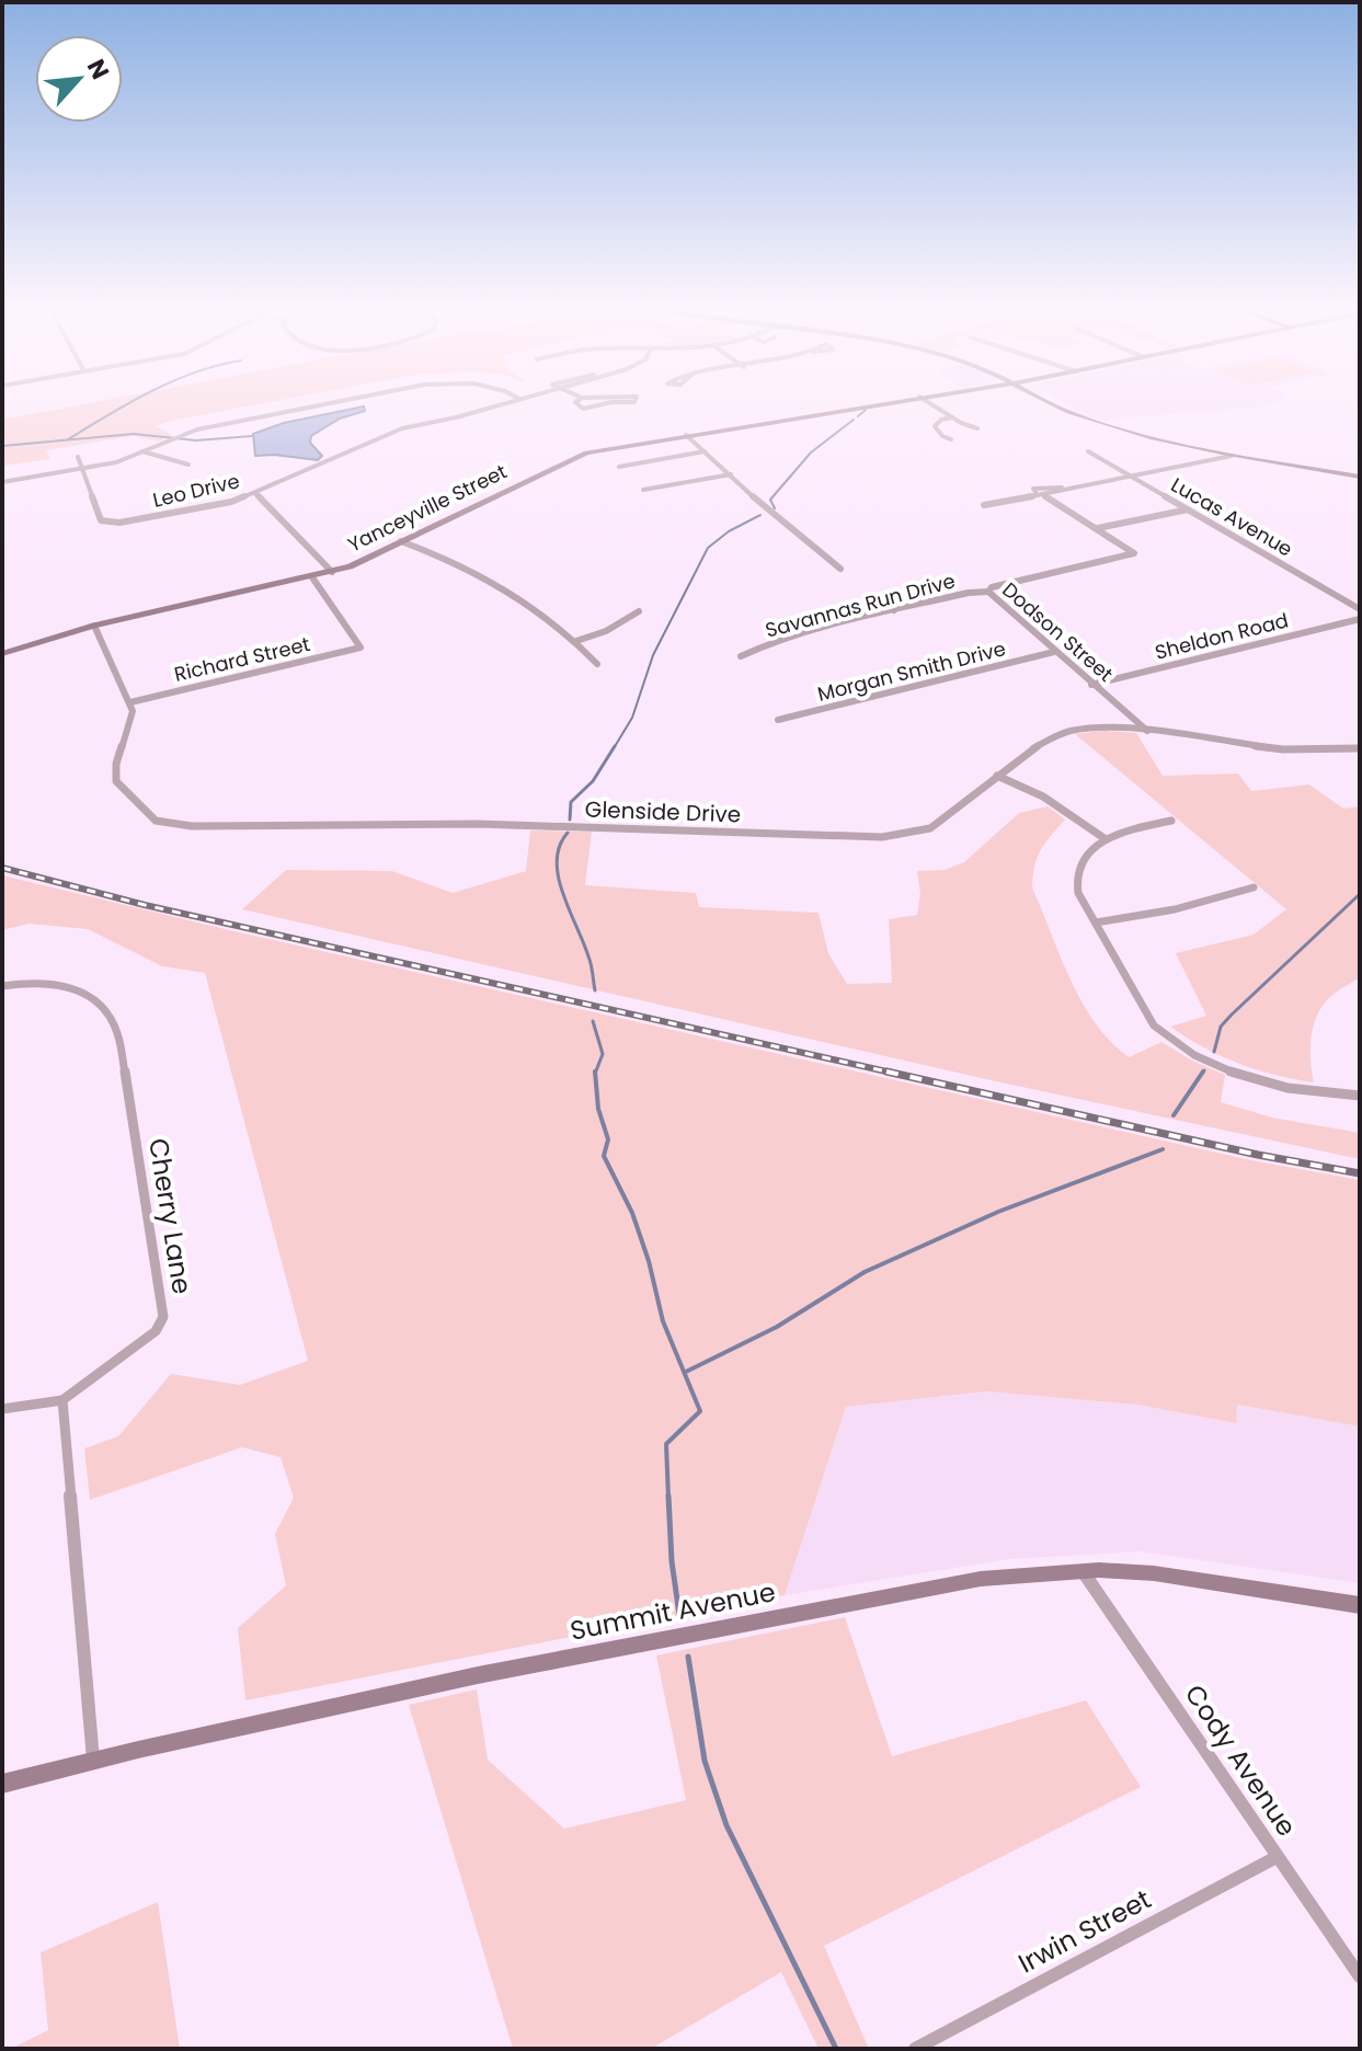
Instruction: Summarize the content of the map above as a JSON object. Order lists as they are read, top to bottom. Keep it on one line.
{"streets":{"main road":["Yanceyville Street","Summit Avenue"],"street":["Leo Drive","Lucas Avenue","Savannas Run Drive","Dodson Street","Sheldon Road","Richard Street","Morgan Smith Drive","Glenside Drive","Cherry Lane","Cody Avenue","Irwin Street"]},"crossings":[["Yanceyville Street","Richard Street"],["Savannas Run Drive","Dodson Street"],["Dodson Street","Sheldon Road"],["Dodson Street","Morgan Smith Drive"],["Dodson Street","Glenside Drive"],["Richard Street","Glenside Drive"],["Summit Avenue","Cody Avenue"],["Cody Avenue","Irwin Street"]],"north":"top right"}
